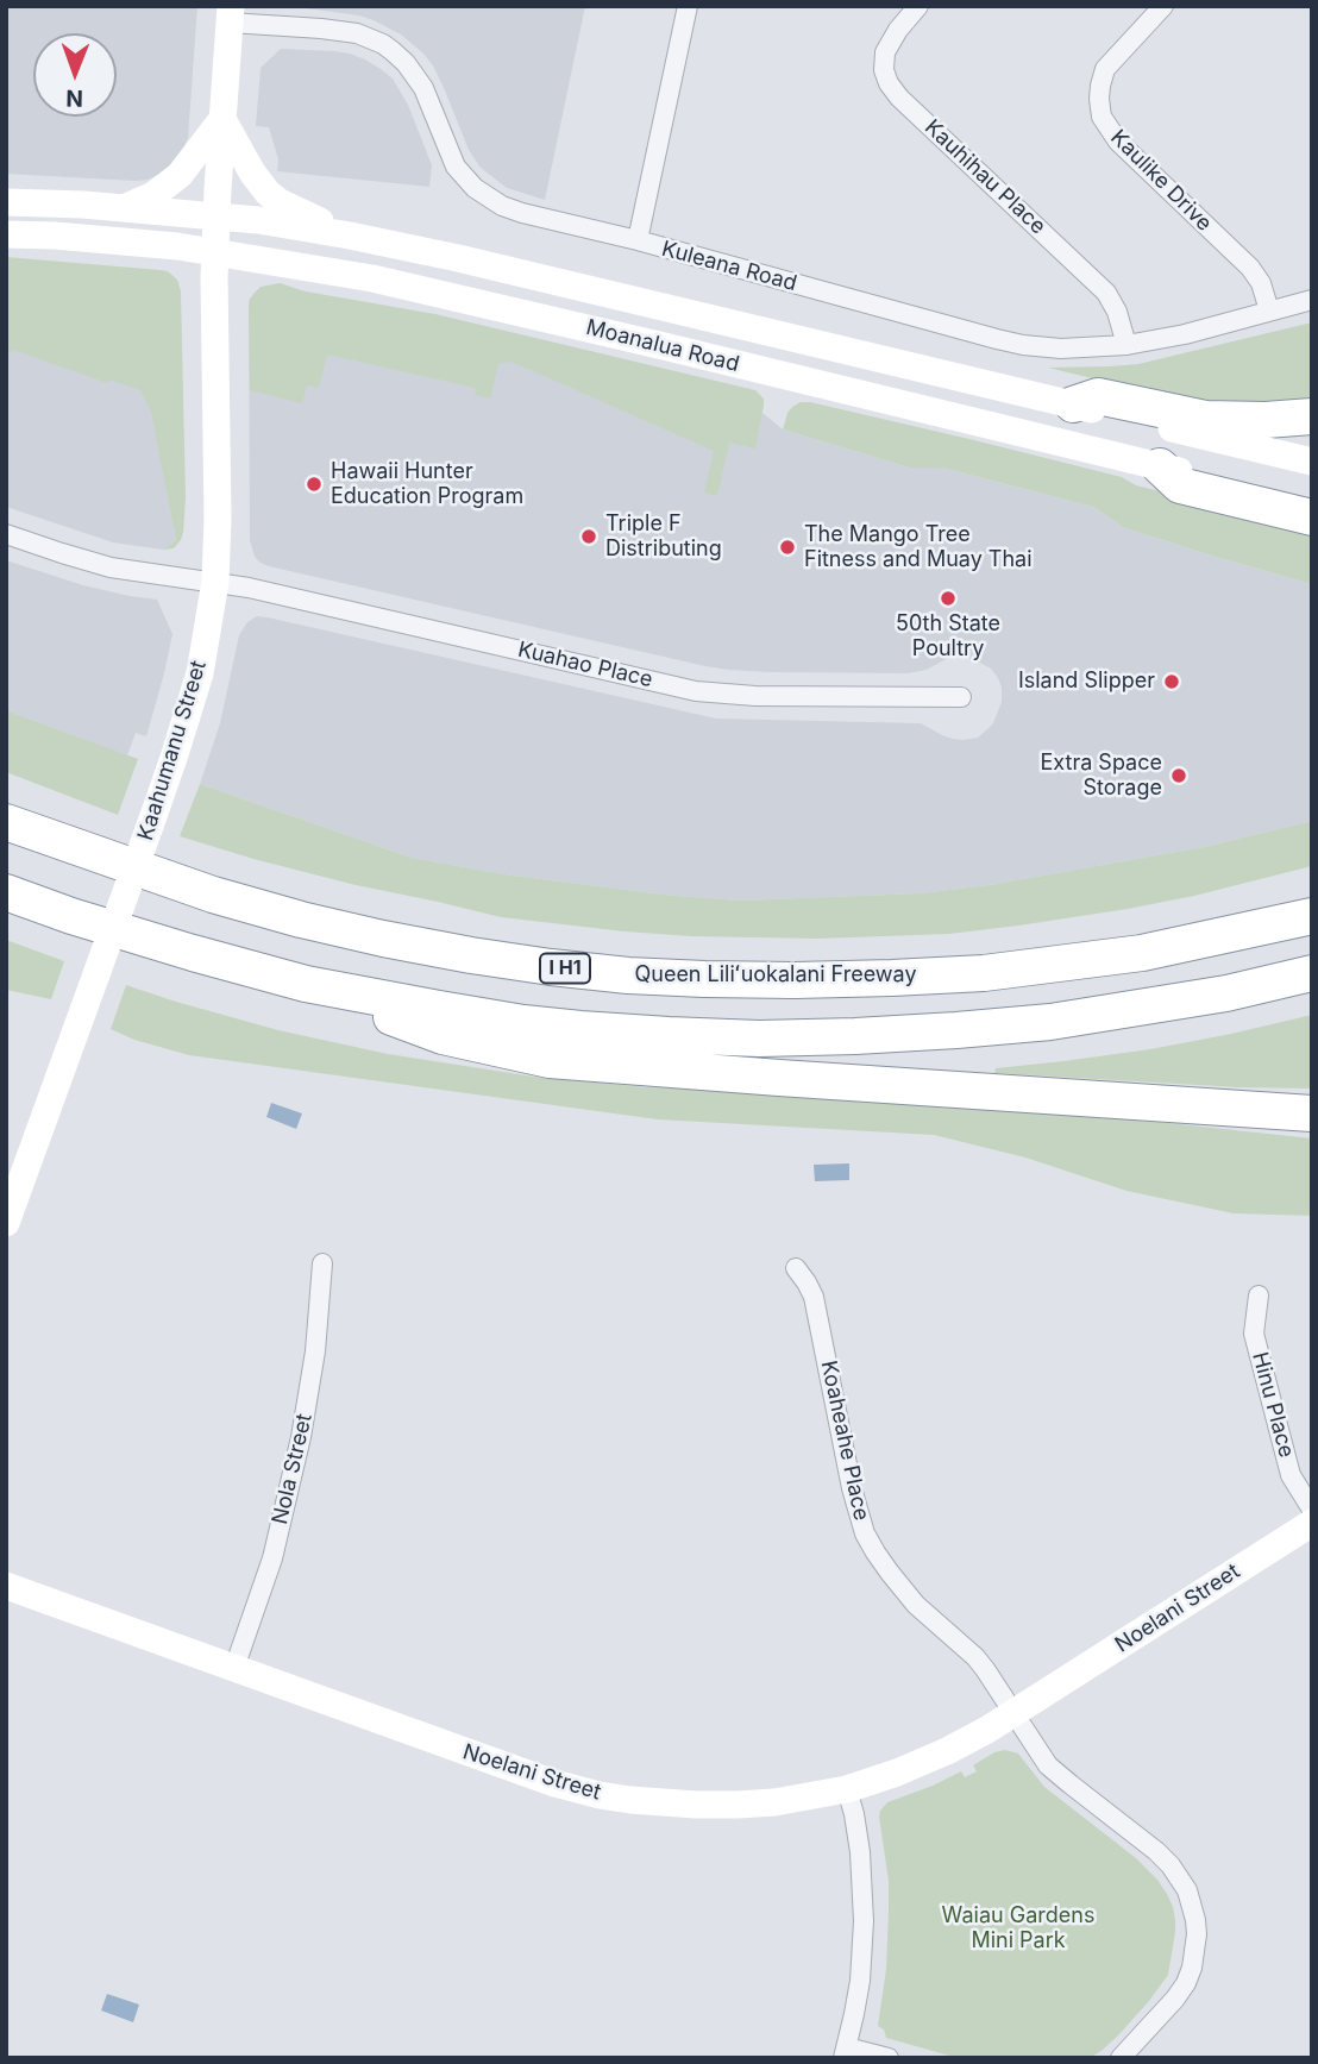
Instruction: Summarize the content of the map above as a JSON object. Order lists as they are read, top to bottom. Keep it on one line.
{"streets":{"highway":["I H1","Queen Liliʻuokalani Freeway"],"main road":["Moanalua Road","Kaahumanu Street","Noelani Street"],"street":["Kauhihau Place","Kaulike Drive","Kuleana Road","Kuahao Place","Hinu Place","Koaheahe Place","Nola Street"]},"crossings":[["Kauhihau Place","Kuleana Road"],["Kaulike Drive","Kuleana Road"],["Kuleana Road","Kaahumanu Street"],["Moanalua Road","Kaahumanu Street"],["Kuahao Place","Kaahumanu Street"],["Koaheahe Place","Noelani Street"],["Nola Street","Noelani Street"]],"parks":["Waiau Gardens Mini Park"],"places":["Hawaii Hunter Education Program","Triple F Distributing","The Mango Tree Fitness and Muay Thai","50th State Poultry","Island Slipper","Extra Space Storage"],"north":"bottom"}
